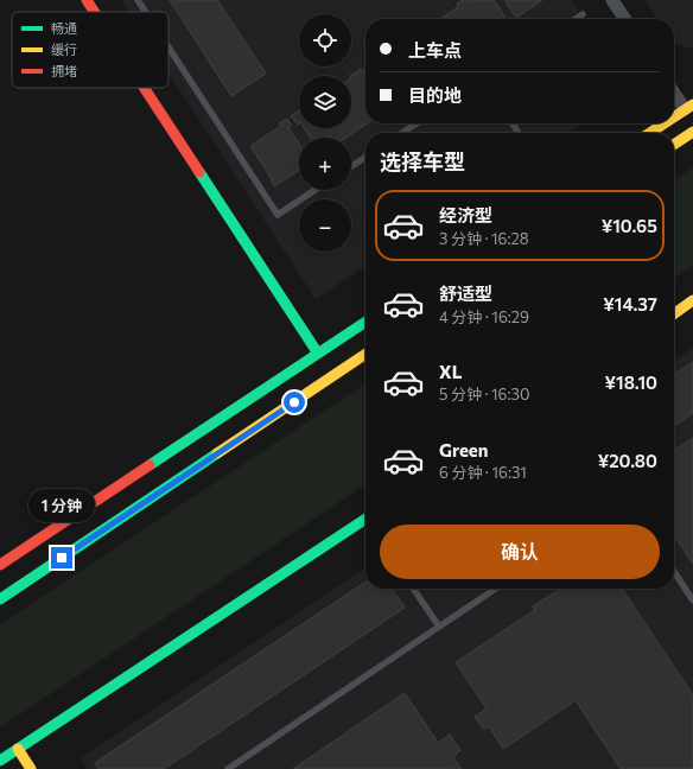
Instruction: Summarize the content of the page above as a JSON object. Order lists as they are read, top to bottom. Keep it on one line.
{"legend":["畅通","缓行","拥堵"],"page":{"map_buttons":["+","−"],"banner":["上车点","目的地"],"heading":"选择车型","list":[{"name":"经济型","note":"3 分钟 · 16:28","value":"¥10.65"},{"name":"舒适型","note":"4 分钟 · 16:29","value":"¥14.37"},{"name":"XL","note":"5 分钟 · 16:30","value":"¥18.10"},{"name":"Green","note":"6 分钟 · 16:31","value":"¥20.80"}],"bubble":"1 分钟","buttons":"确认"}}
